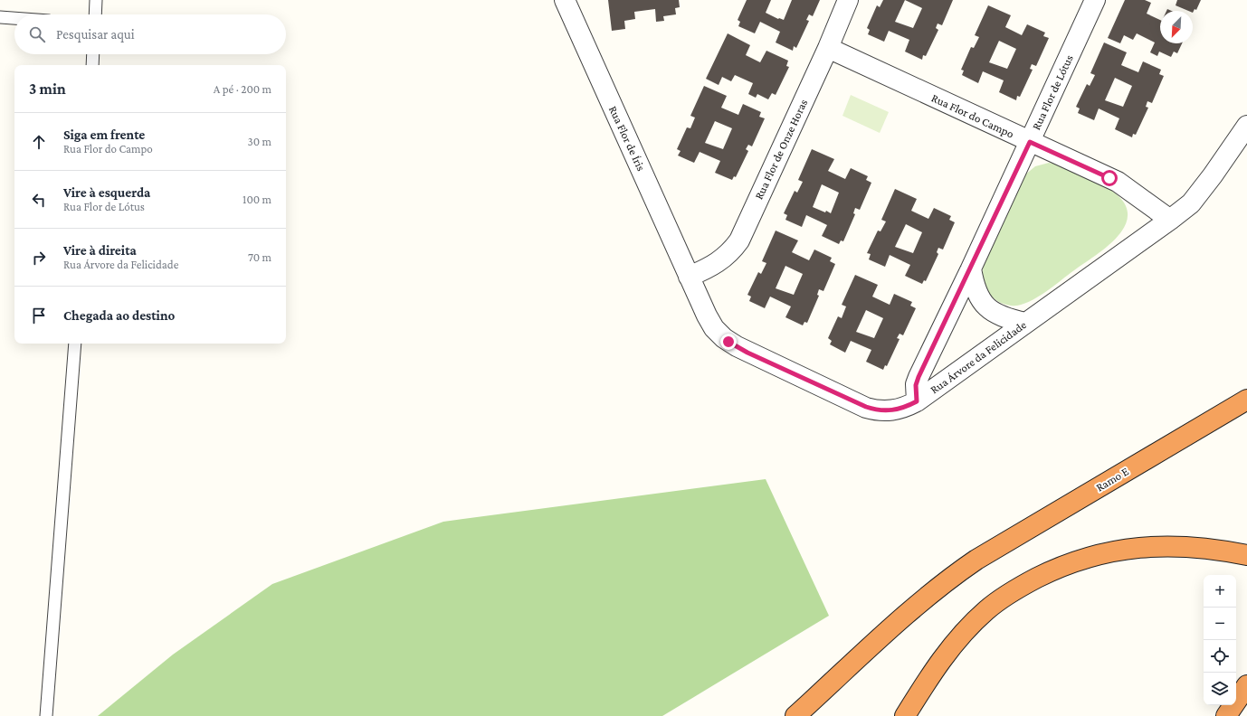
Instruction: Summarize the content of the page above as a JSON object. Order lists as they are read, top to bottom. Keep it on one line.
{"streets":{"highway":["Ramo E"],"street":["Rua Flor de Lótus","Rua Flor do Campo","Rua Flor de Íris","Rua Flor de Onze Horas","Rua Árvore da Felicidade"]},"crossings":[["Rua Flor de Lótus","Rua Flor do Campo"],["Rua Flor de Lótus","Rua Árvore da Felicidade"],["Rua Flor do Campo","Rua Flor de Onze Horas"],["Rua Flor do Campo","Rua Árvore da Felicidade"],["Rua Flor de Íris","Rua Flor de Onze Horas"],["Rua Flor de Íris","Rua Árvore da Felicidade"],["Rua Flor de Onze Horas","Rua Árvore da Felicidade"]],"north":"bottom left","page":{"search":"Pesquisar aqui","heading":["3 min","A pé · 200 m"],"list":[["Siga em frente","Rua Flor do Campo","30 m"],["Vire à esquerda","Rua Flor de Lótus","100 m"],["Vire à direita","Rua Árvore da Felicidade","70 m"],"Chegada ao destino"],"map_buttons":["+","−"]}}
